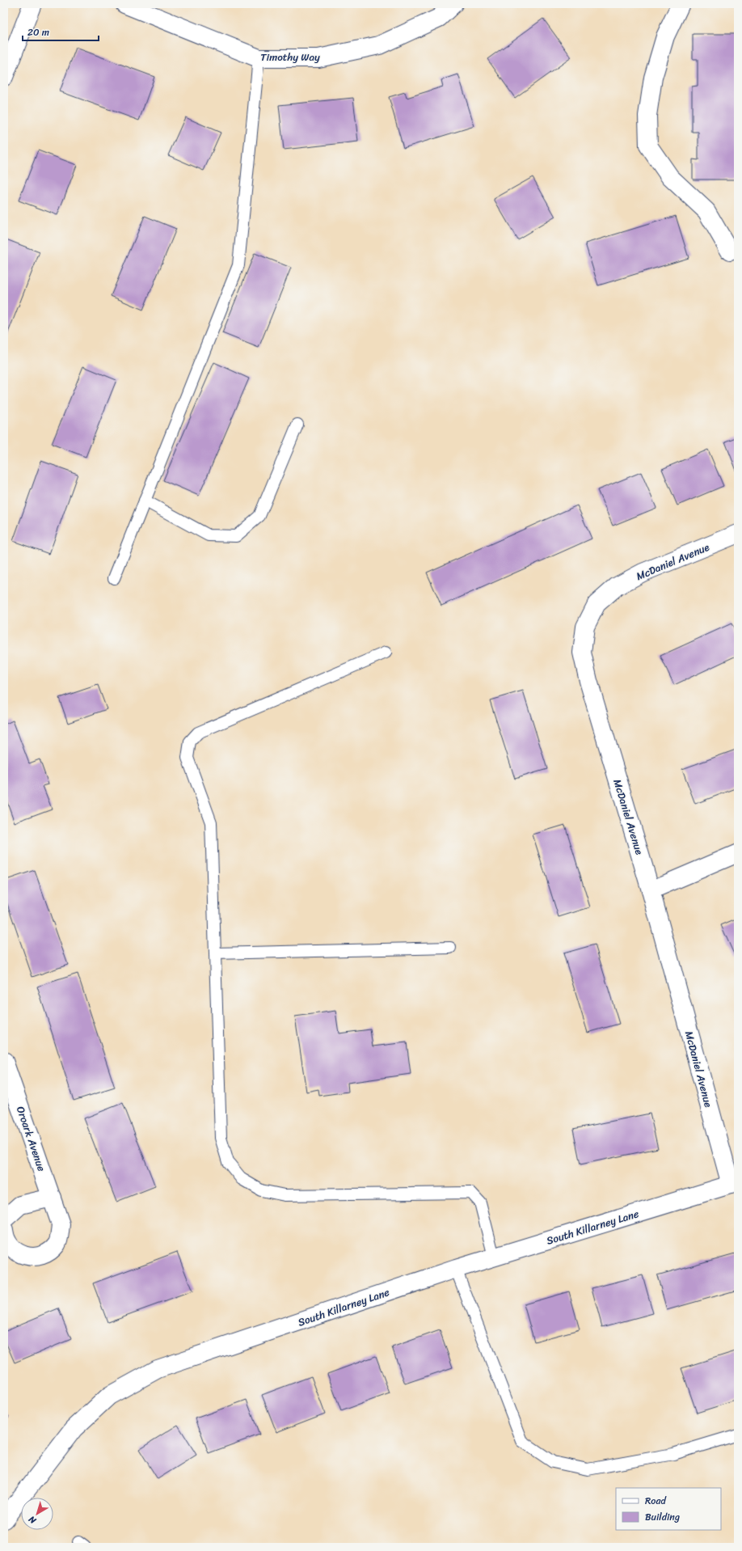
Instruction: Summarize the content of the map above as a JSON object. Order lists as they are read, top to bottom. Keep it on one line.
{"streets":{"street":["Timothy Way","McDaniel Avenue","Oroark Avenue","South Killarney Lane"]},"crossings":[["McDaniel Avenue","South Killarney Lane"]],"legend":["Road","Building"],"scale_bar":"20 m","north":"bottom left"}
